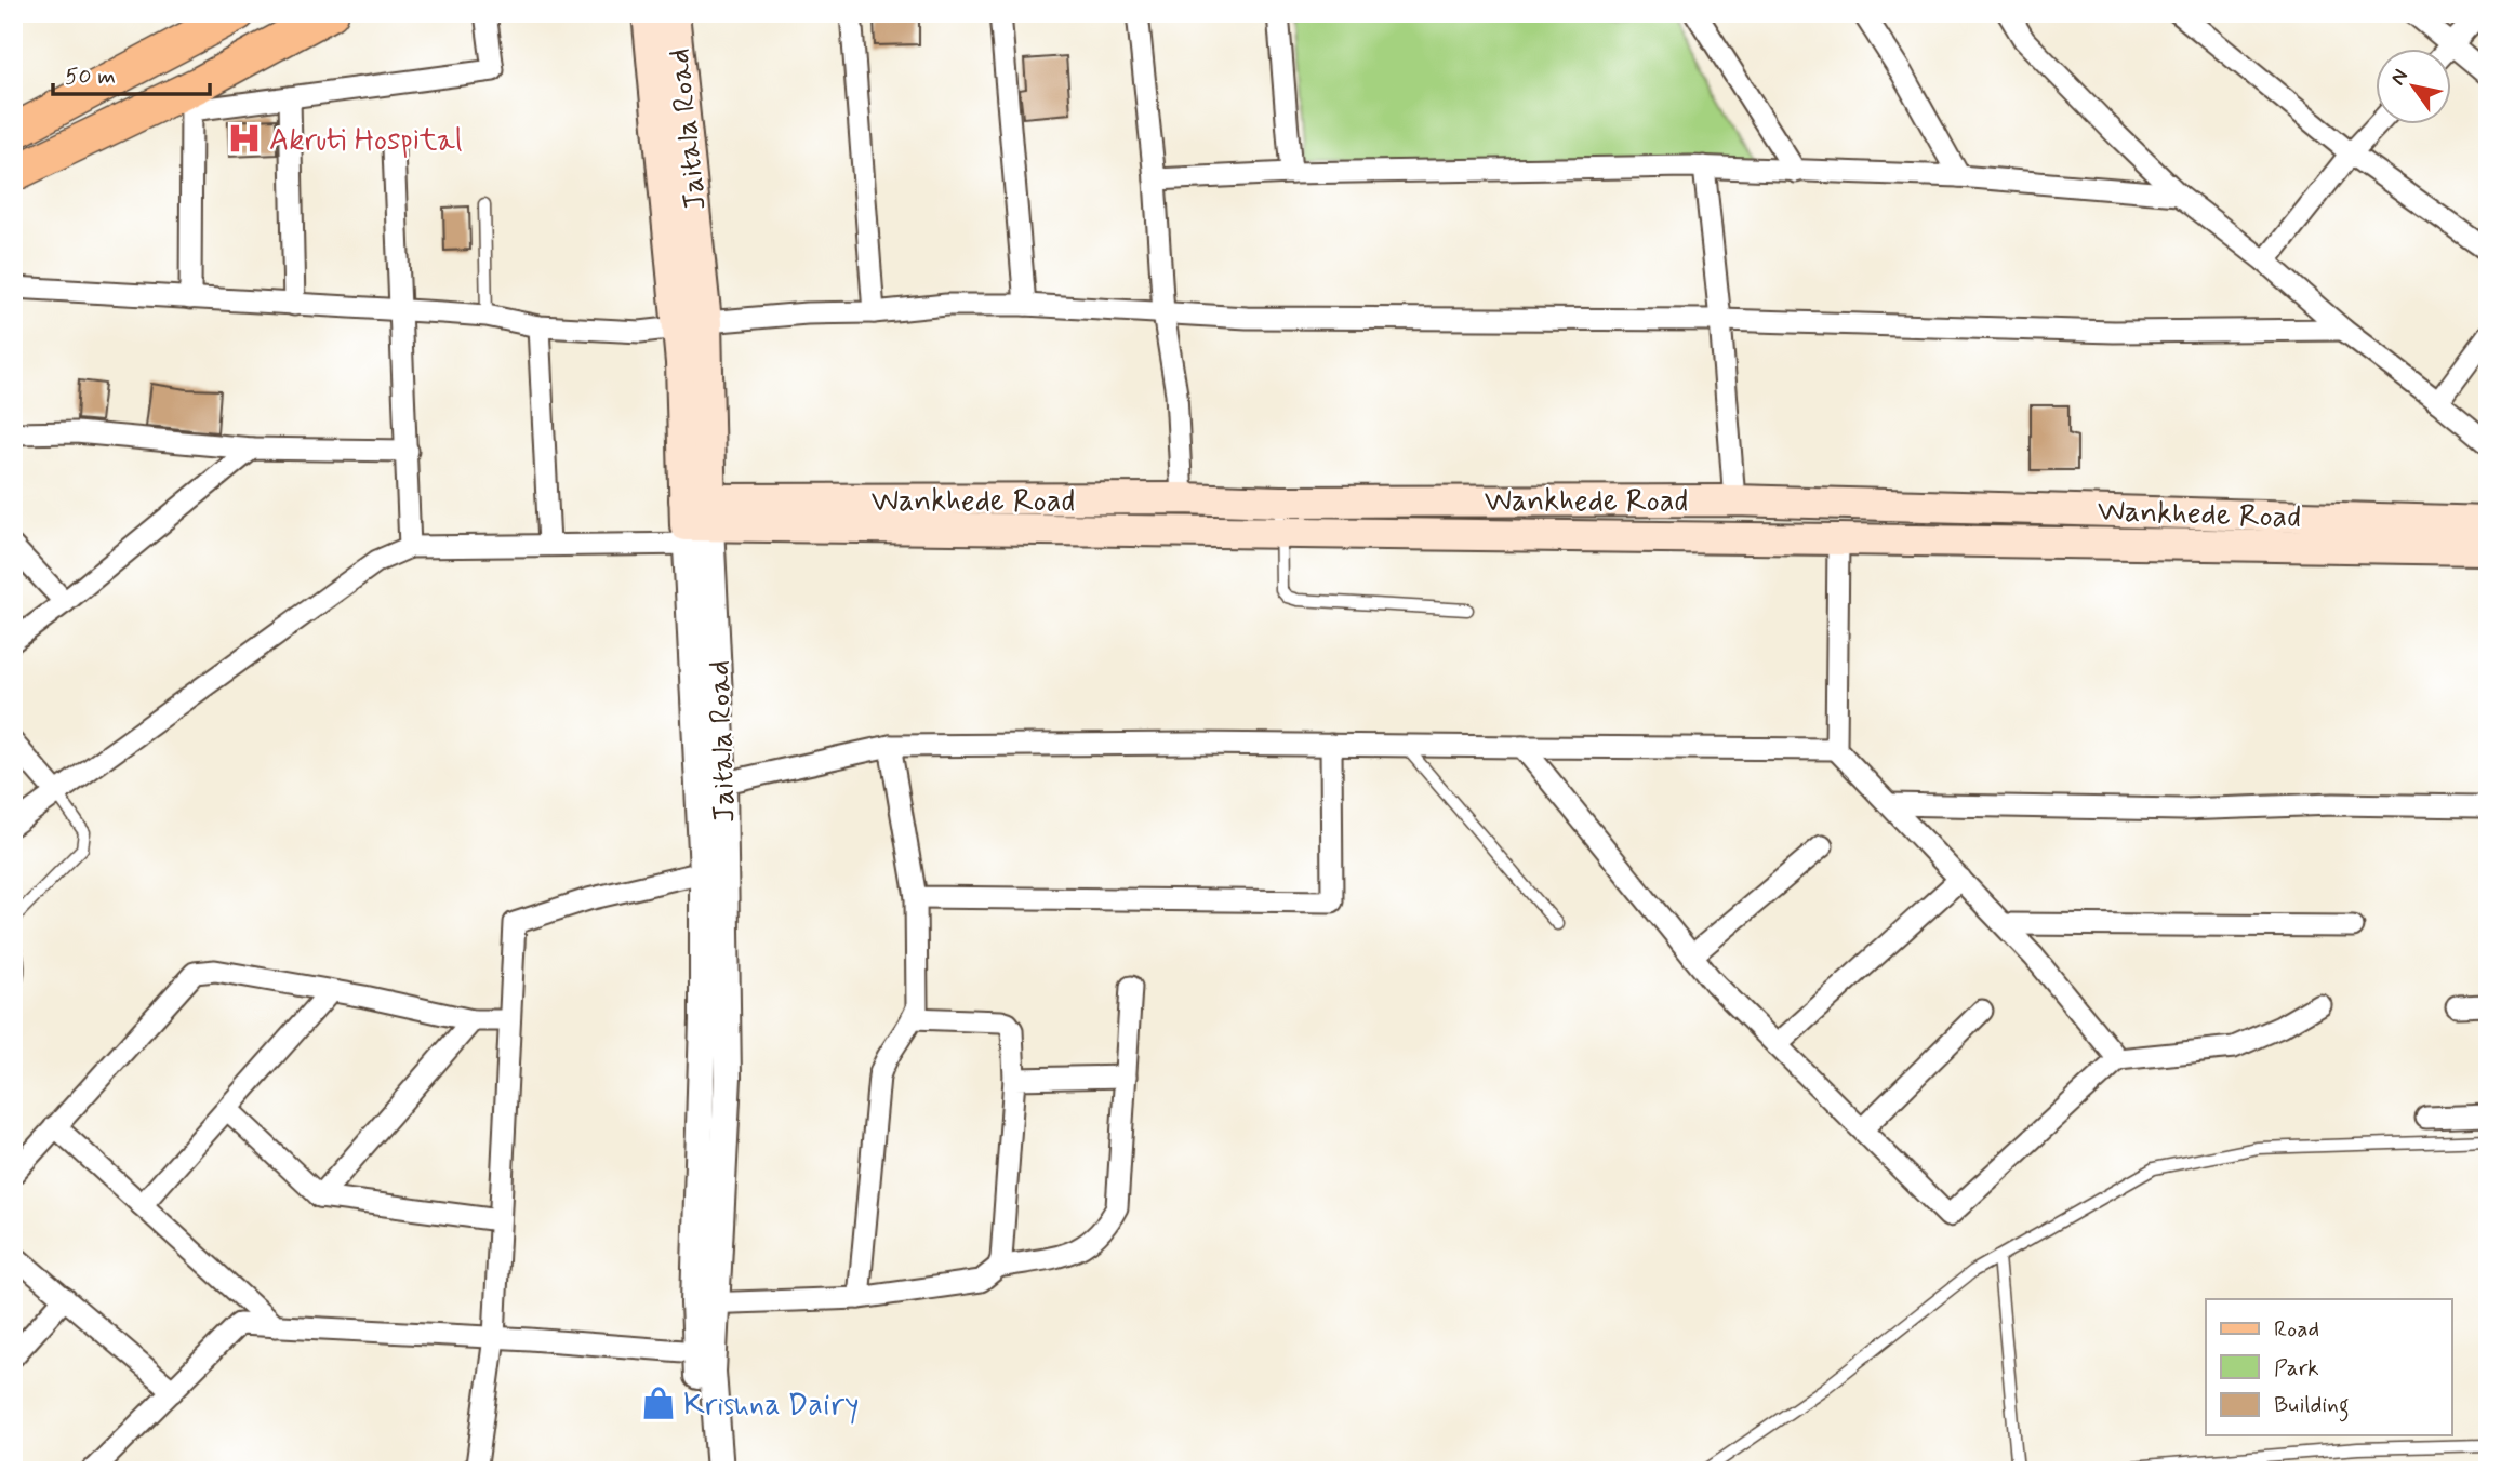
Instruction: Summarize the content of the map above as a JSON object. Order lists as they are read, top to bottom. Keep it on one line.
{"streets":{"main road":["Jaitala Road","Wankhede Road"]},"crossings":[["Jaitala Road","Wankhede Road"]],"places":{"hospital":["Akruti Hospital"],"shop":["Krishna Dairy"]},"legend":["Road","Park","Building"],"scale_bar":"50 m","north":"top left"}
